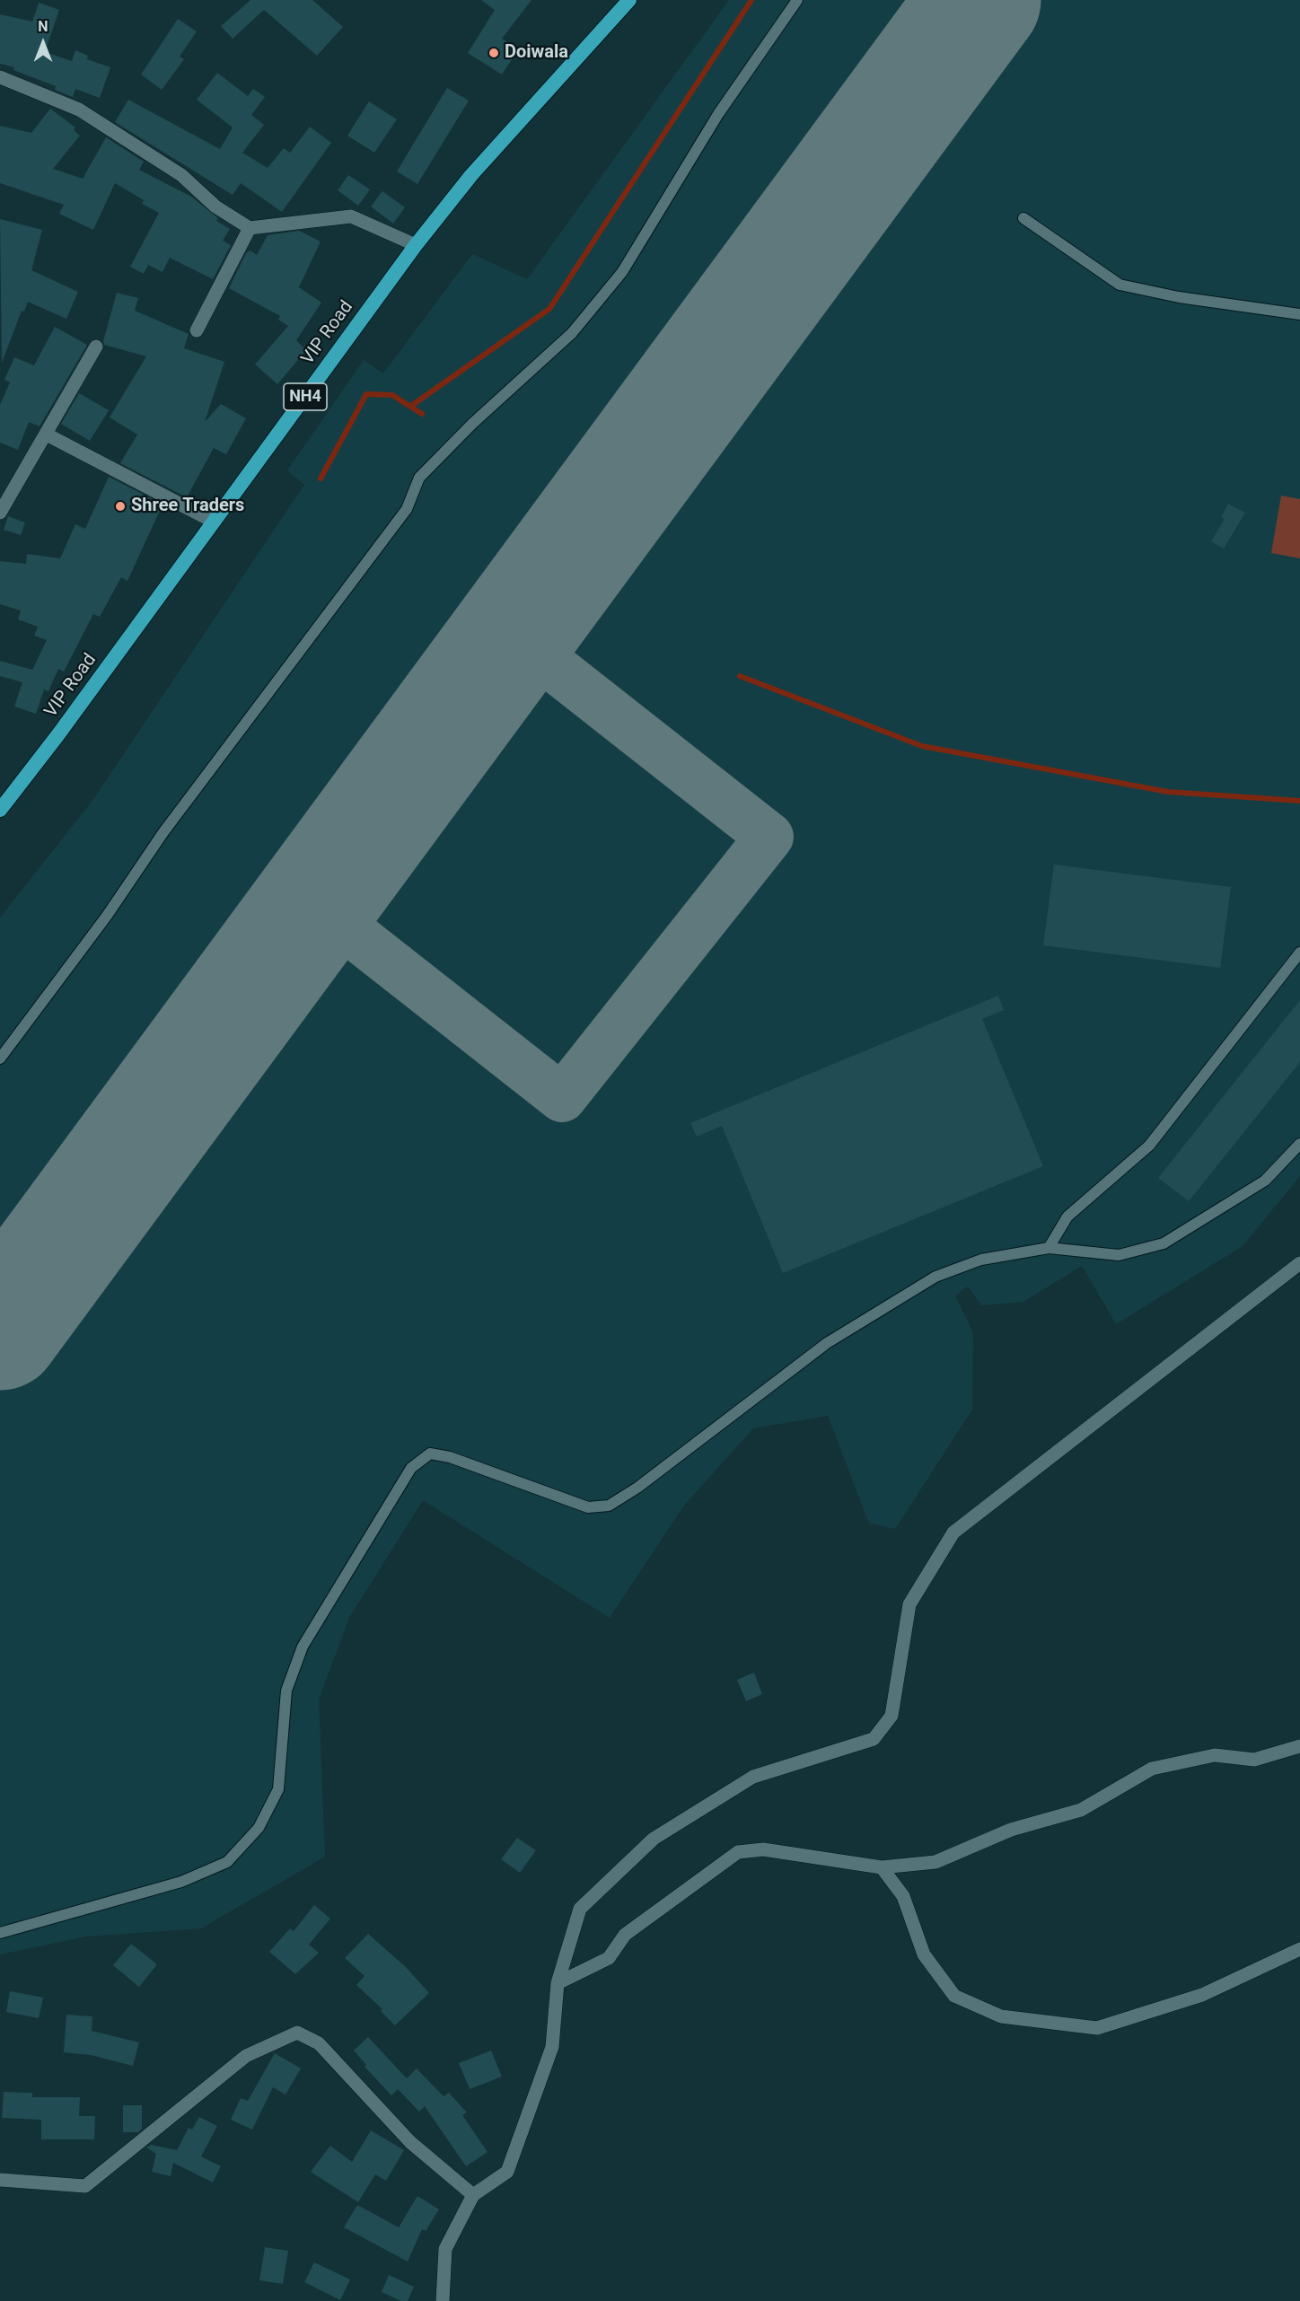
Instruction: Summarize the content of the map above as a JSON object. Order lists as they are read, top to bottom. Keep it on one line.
{"streets":{"highway":["VIP Road","NH4"]},"places":["Doiwala","Shree Traders"],"north":"top"}
